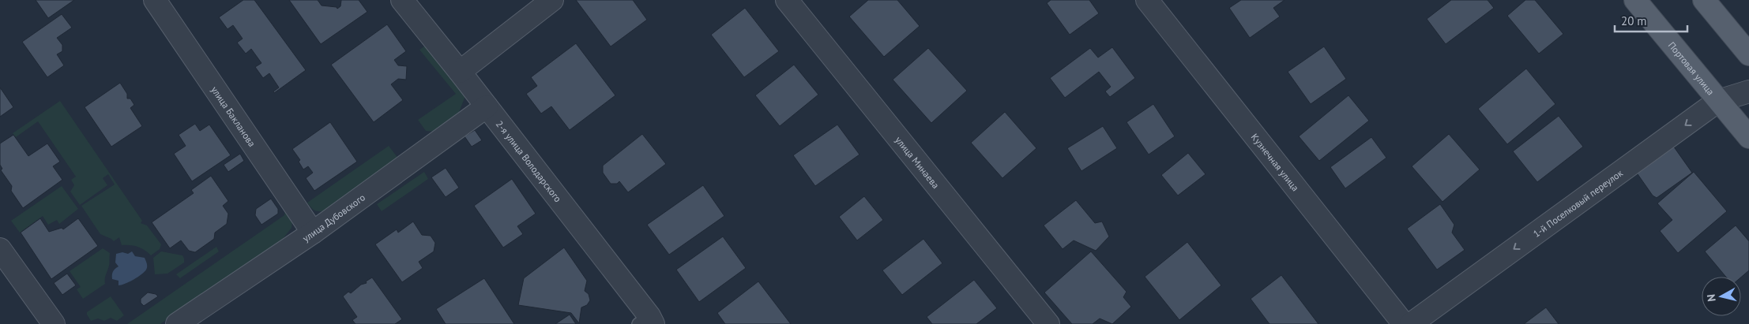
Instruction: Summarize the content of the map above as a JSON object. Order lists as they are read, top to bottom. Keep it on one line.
{"streets":{"main road":["Портовая улица"],"street":["улица Бакланова","2-я улица Володарского","улица Минаева","Кузнечная улица","1-й Поселковый переулок","улица Дубовского"]},"crossings":[["Портовая улица","1-й Поселковый переулок"],["улица Бакланова","улица Дубовского"],["2-я улица Володарского","улица Дубовского"]],"one_way":["1-й Поселковый переулок"],"scale_bar":"20 m","north":"left"}
